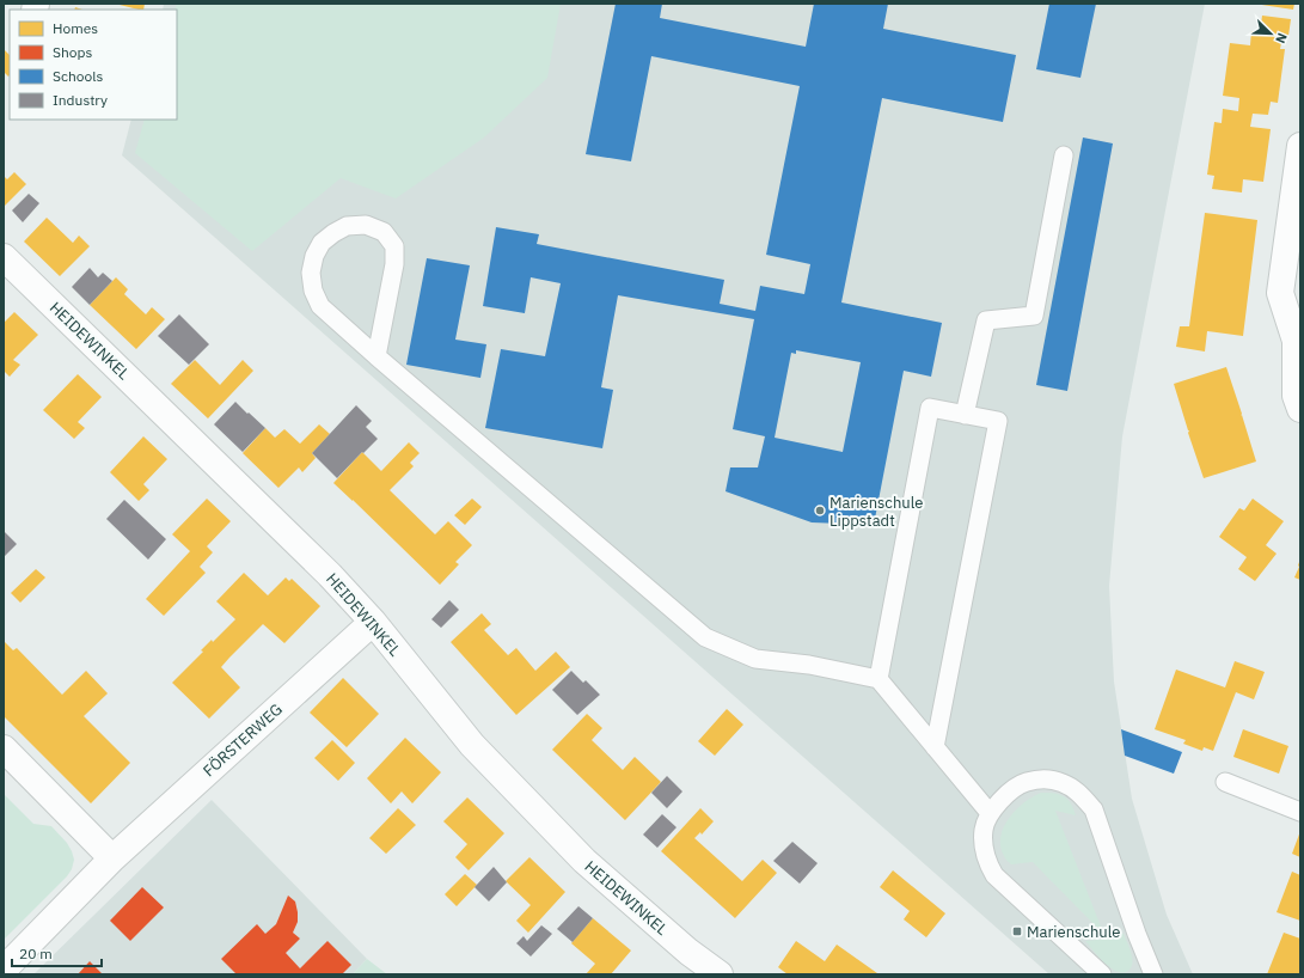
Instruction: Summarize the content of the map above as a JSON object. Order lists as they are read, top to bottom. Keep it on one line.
{"streets":{"street":["HEIDEWINKEL","FÖRSTERWEG"]},"crossings":[["HEIDEWINKEL","FÖRSTERWEG"]],"places":{"other":["Marienschule Lippstadt"],"transit":["Marienschule"]},"legend":["Homes","Shops","Schools","Industry"],"scale_bar":"20 m","north":"bottom right"}
